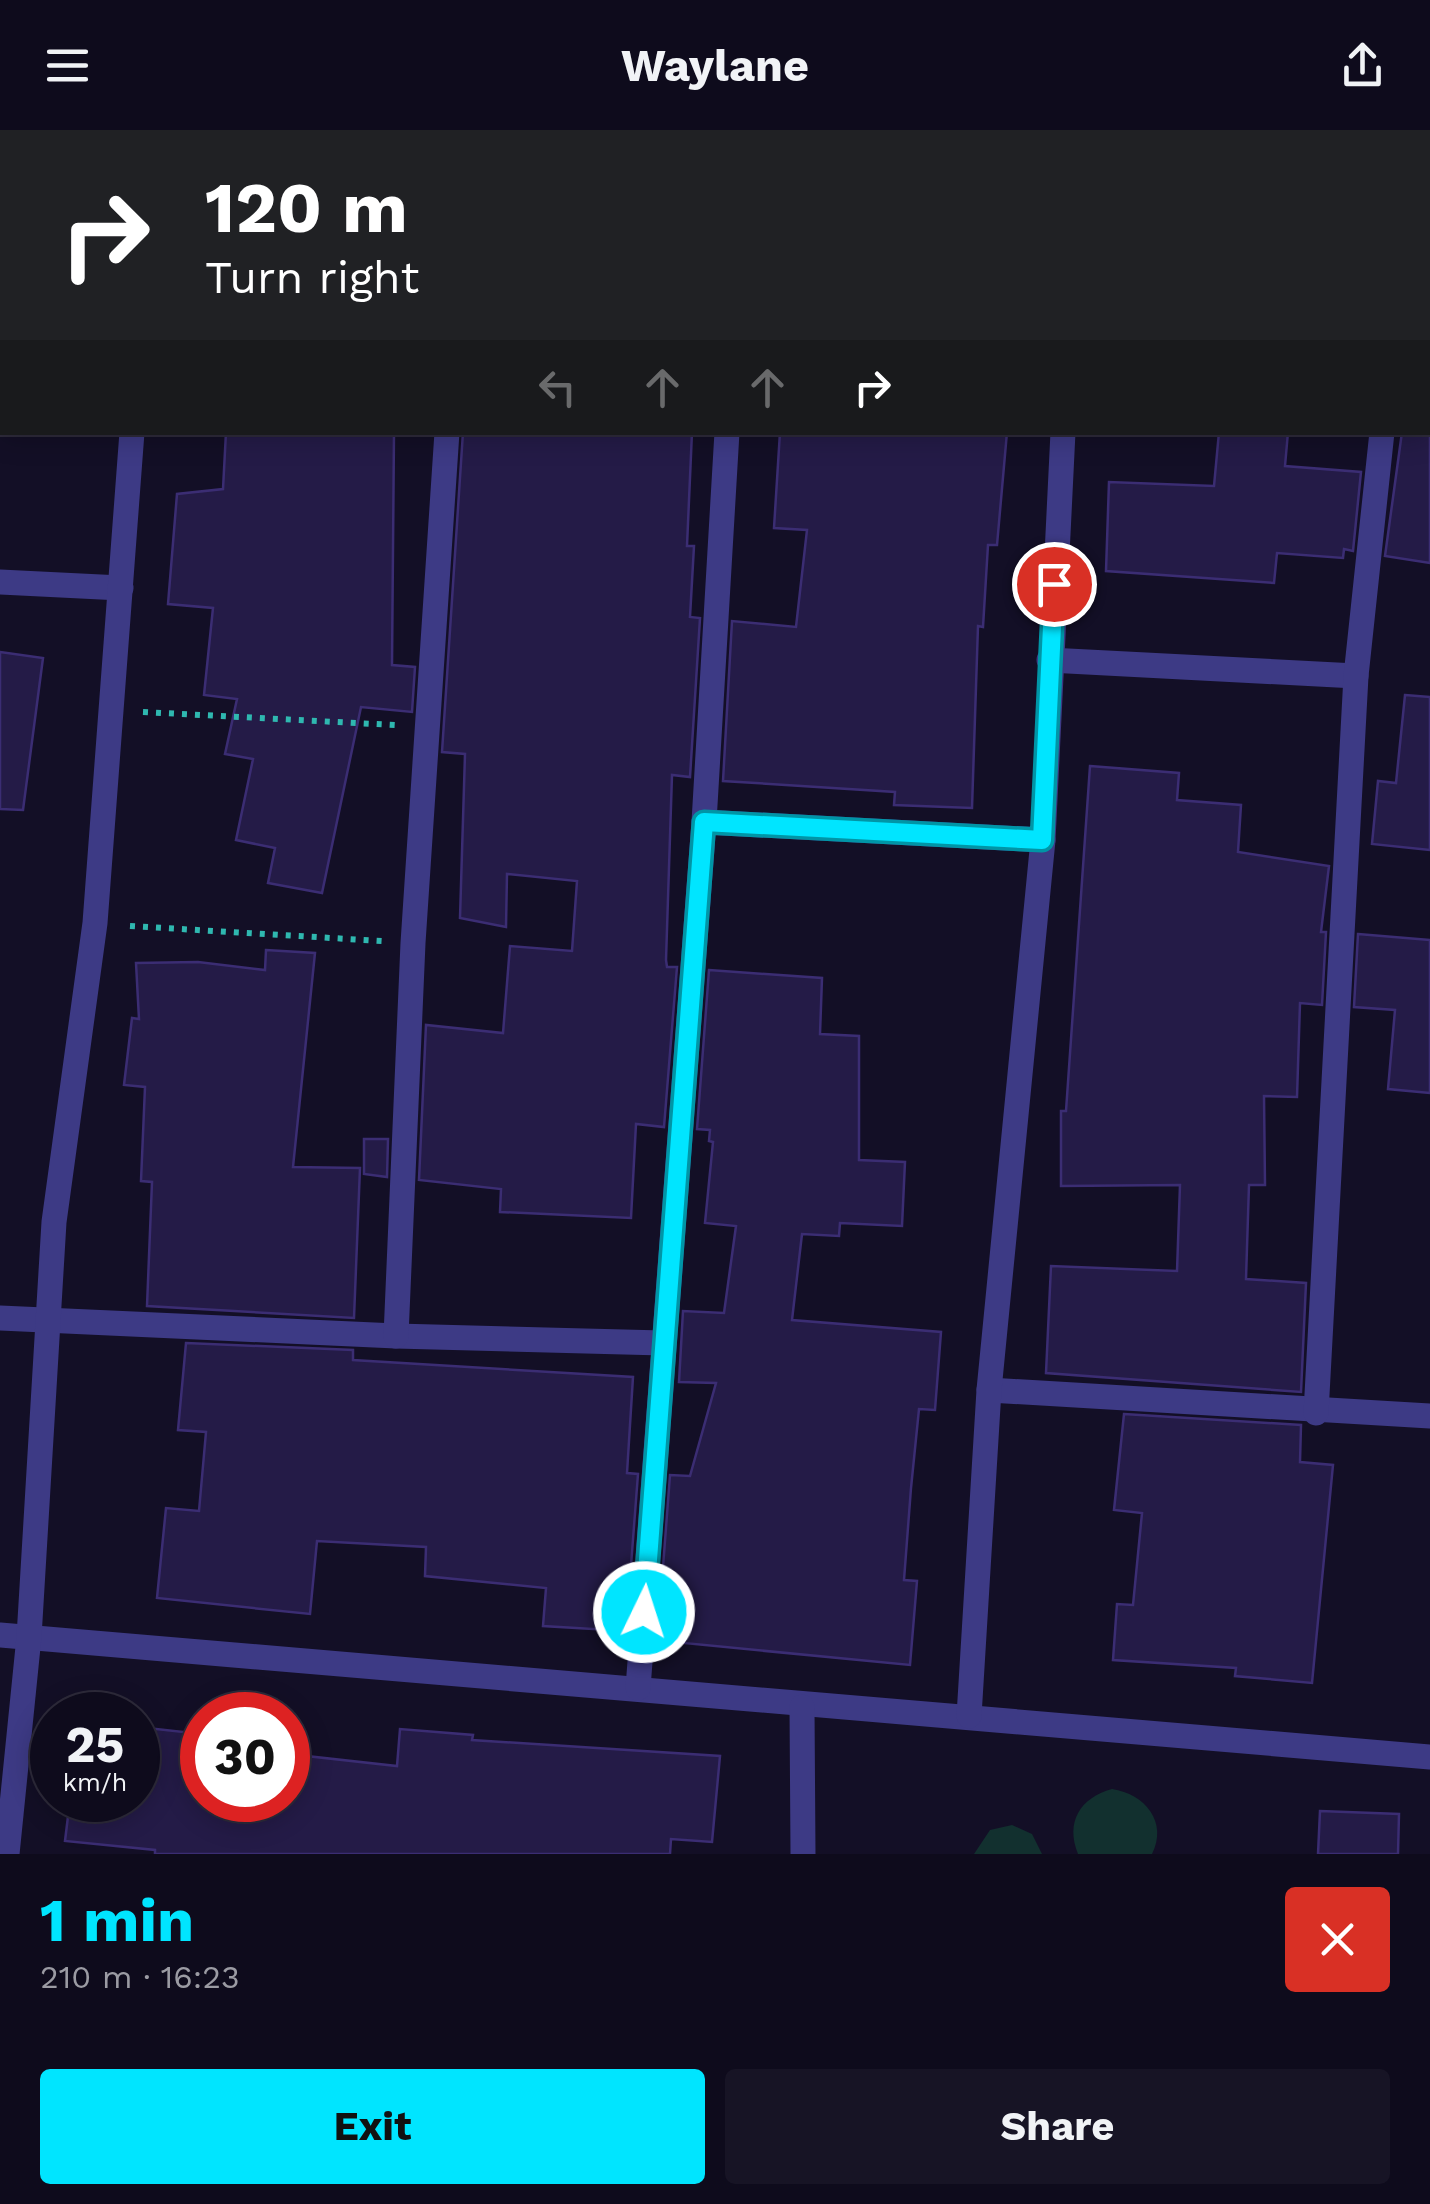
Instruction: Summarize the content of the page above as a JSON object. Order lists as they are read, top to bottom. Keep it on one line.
{"page":{"header":"Waylane","turn":["120 m","Turn right"],"speed":"25 km/h","limit":"30","heading":["1 min","210 m · 16:23"],"buttons":["Exit","Share"]}}
